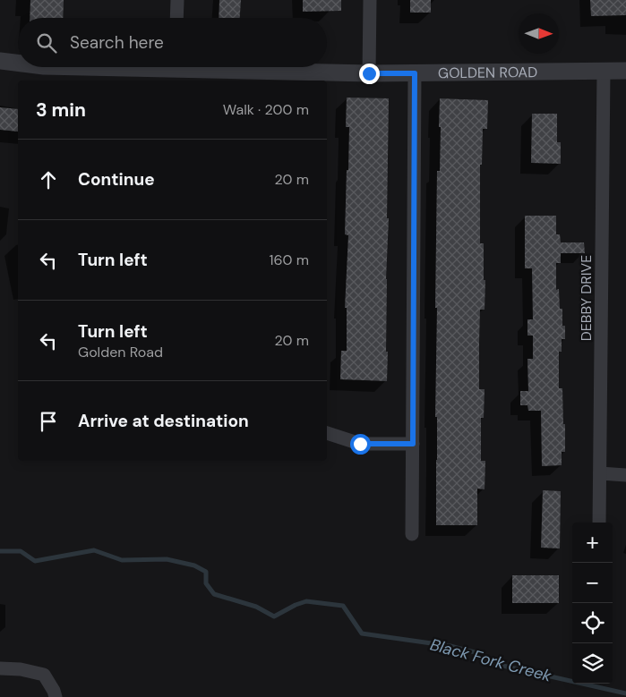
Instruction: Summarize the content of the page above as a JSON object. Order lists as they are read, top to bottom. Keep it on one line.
{"streets":{"street":["GOLDEN ROAD","DEBBY DRIVE"]},"crossings":[["GOLDEN ROAD","DEBBY DRIVE"]],"water":["Black Fork Creek"],"north":"right","page":{"search":"Search here","heading":["3 min","Walk · 200 m"],"list":[["Continue","20 m"],["Turn left","160 m"],["Turn left","Golden Road","20 m"],"Arrive at destination"],"map_buttons":["+","−"]}}
